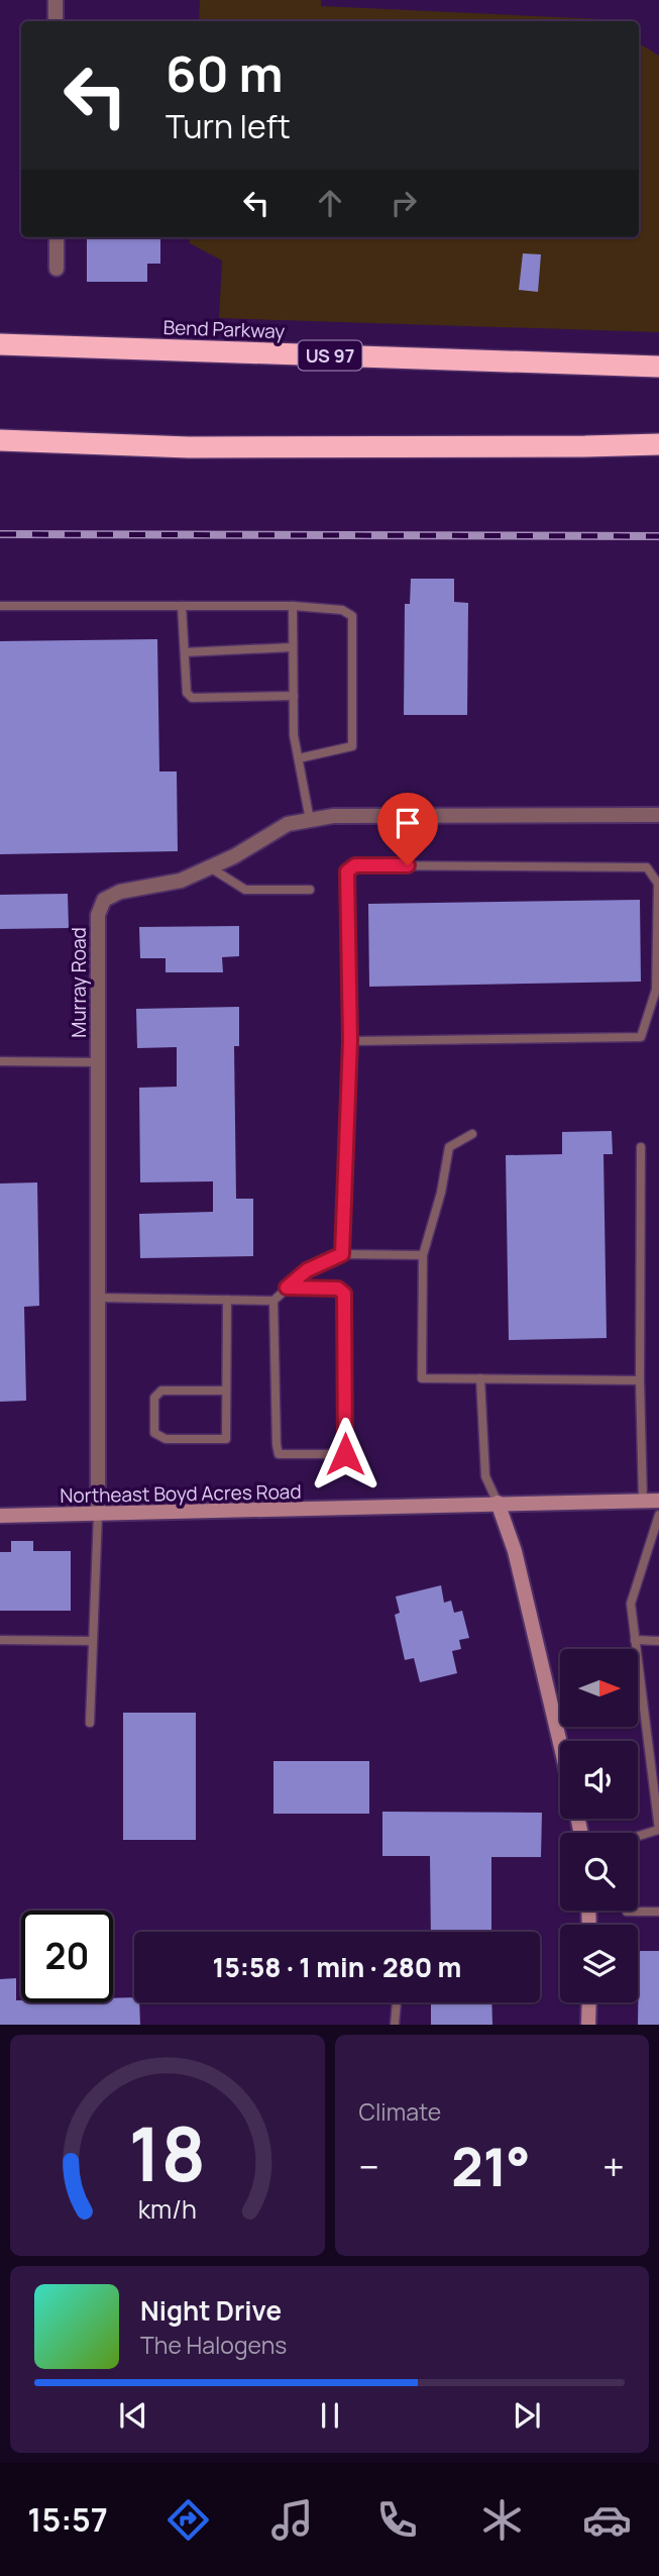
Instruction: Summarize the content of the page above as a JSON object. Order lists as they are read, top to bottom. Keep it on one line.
{"streets":{"highway":["Bend Parkway","US 97"],"street":["Murray Road","Northeast Boyd Acres Road"]},"crossings":[["Murray Road","Northeast Boyd Acres Road"]],"north":"right","page":{"turn":["60 m","Turn left"],"limit":"20","trip":"15:58 · 1 min · 280 m","tile":"Climate","heat":["−","21°","+"],"song":["Night Drive","The Halogens"],"tabs":"15:57","gauge":["18","km/h"]}}
